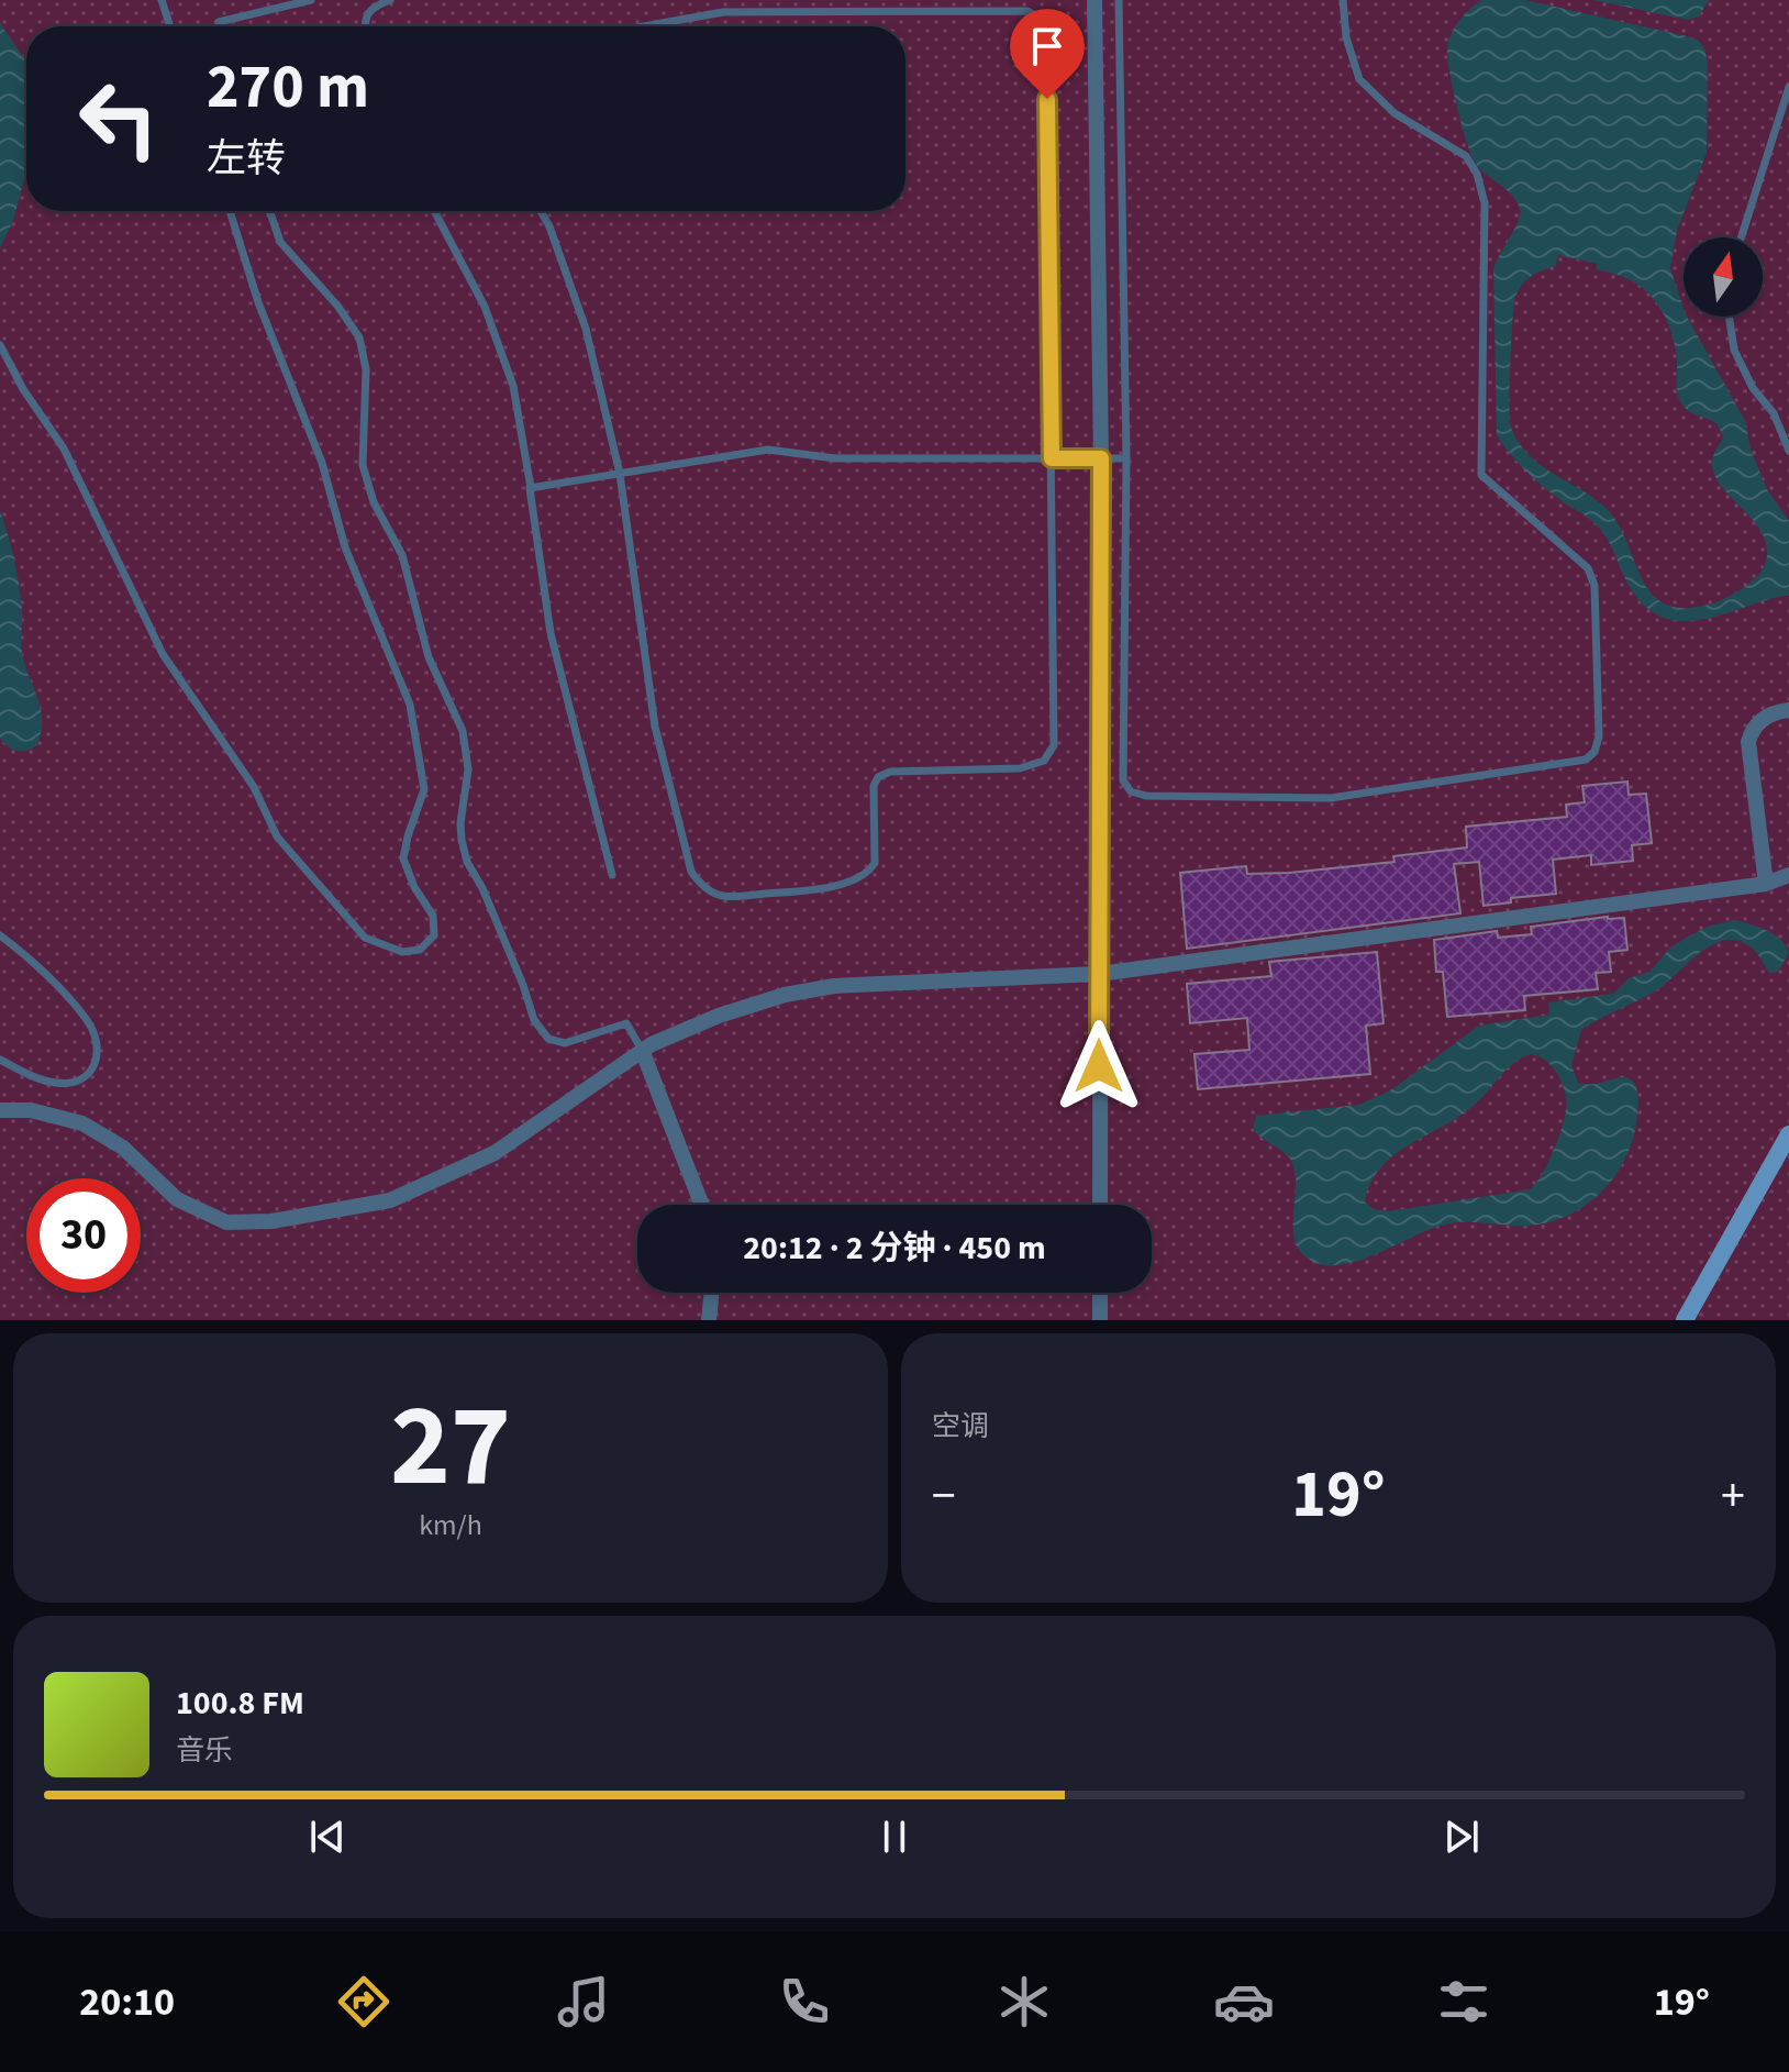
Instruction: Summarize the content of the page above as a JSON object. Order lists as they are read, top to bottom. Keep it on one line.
{"north":"top","page":{"turn":["270 m","左转"],"limit":"30","trip":"20:12 · 2 分钟 · 450 m","tile":[["27","km/h"],"空调"],"heat":["−","19°","+"],"song":["100.8 FM","音乐"],"tabs":["20:10","19°"]}}
